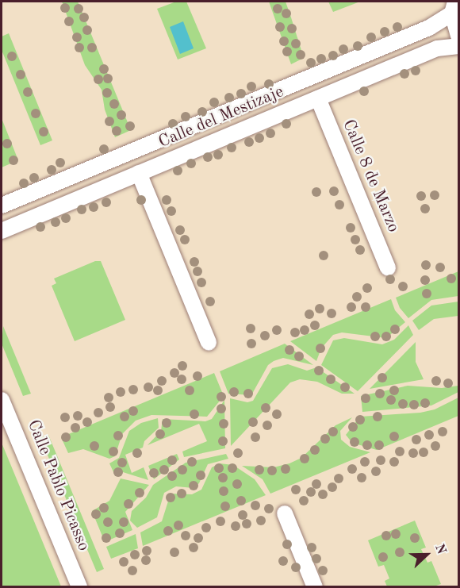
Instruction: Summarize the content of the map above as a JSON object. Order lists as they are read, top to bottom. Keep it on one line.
{"streets":{"street":["Calle del Mestizaje","Calle 8 de Marzo","Calle Pablo Picasso"]},"crossings":[["Calle del Mestizaje","Calle 8 de Marzo"]],"north":"right"}
